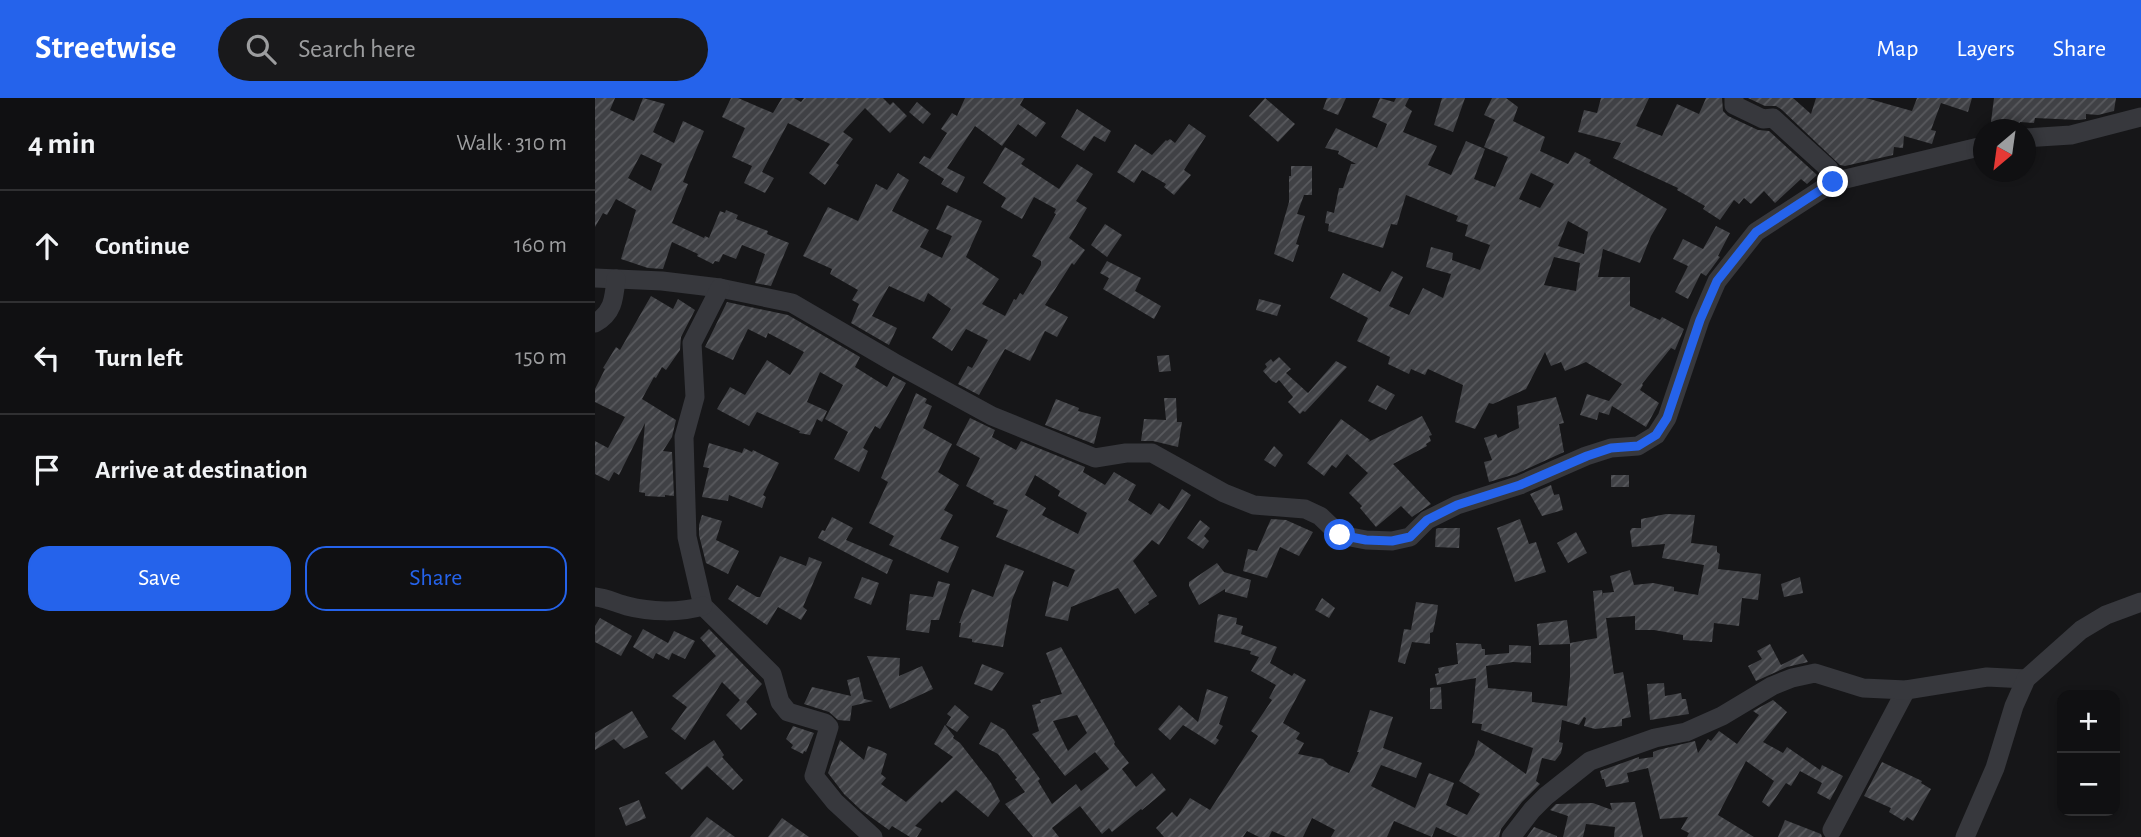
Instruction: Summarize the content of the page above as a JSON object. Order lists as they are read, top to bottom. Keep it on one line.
{"north":"bottom left","page":{"header":"Streetwise","search":"Search here","nav":["Map","Layers","Share"],"heading":["4 min","Walk · 310 m"],"list":[["Continue","160 m"],["Turn left","150 m"],"Arrive at destination"],"buttons":["Save","Share"],"map_buttons":["+","−"]}}
